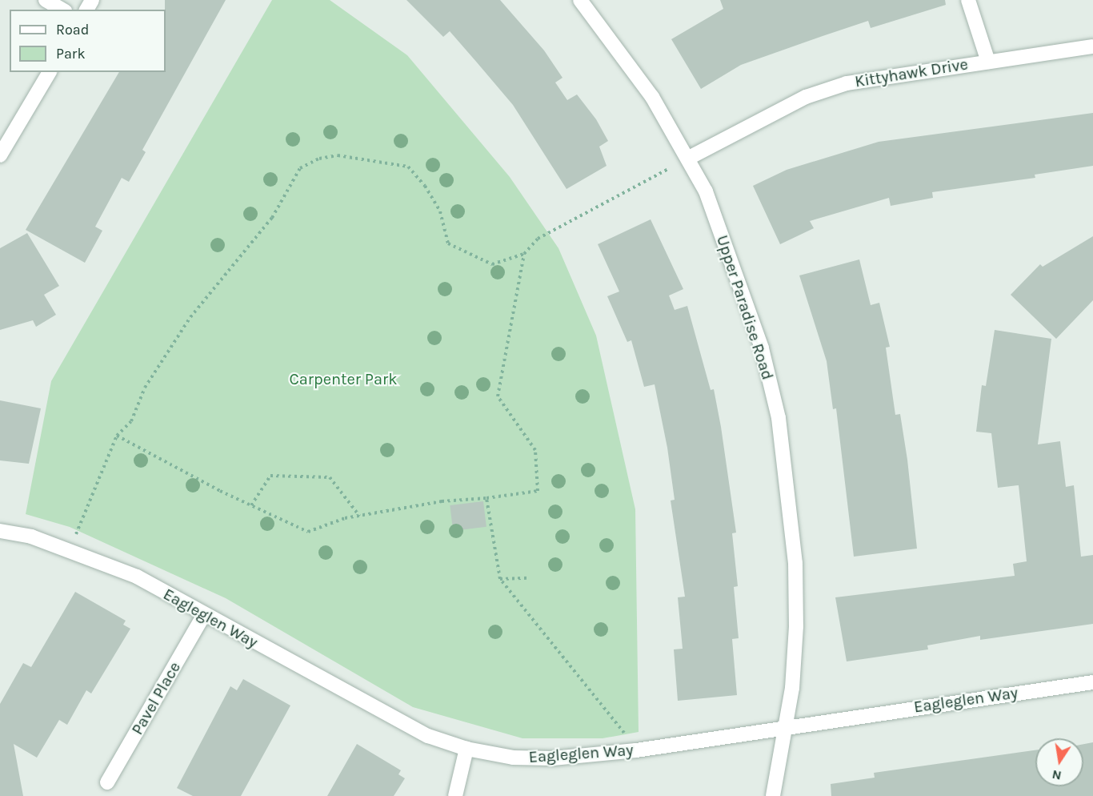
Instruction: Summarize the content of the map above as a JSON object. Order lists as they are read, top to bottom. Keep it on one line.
{"streets":{"street":["Kittyhawk Drive","Upper Paradise Road","Eagleglen Way","Pavel Place"]},"crossings":[["Kittyhawk Drive","Upper Paradise Road"],["Upper Paradise Road","Eagleglen Way"],["Eagleglen Way","Pavel Place"]],"parks":["Carpenter Park"],"legend":["Road","Park"],"north":"bottom"}
